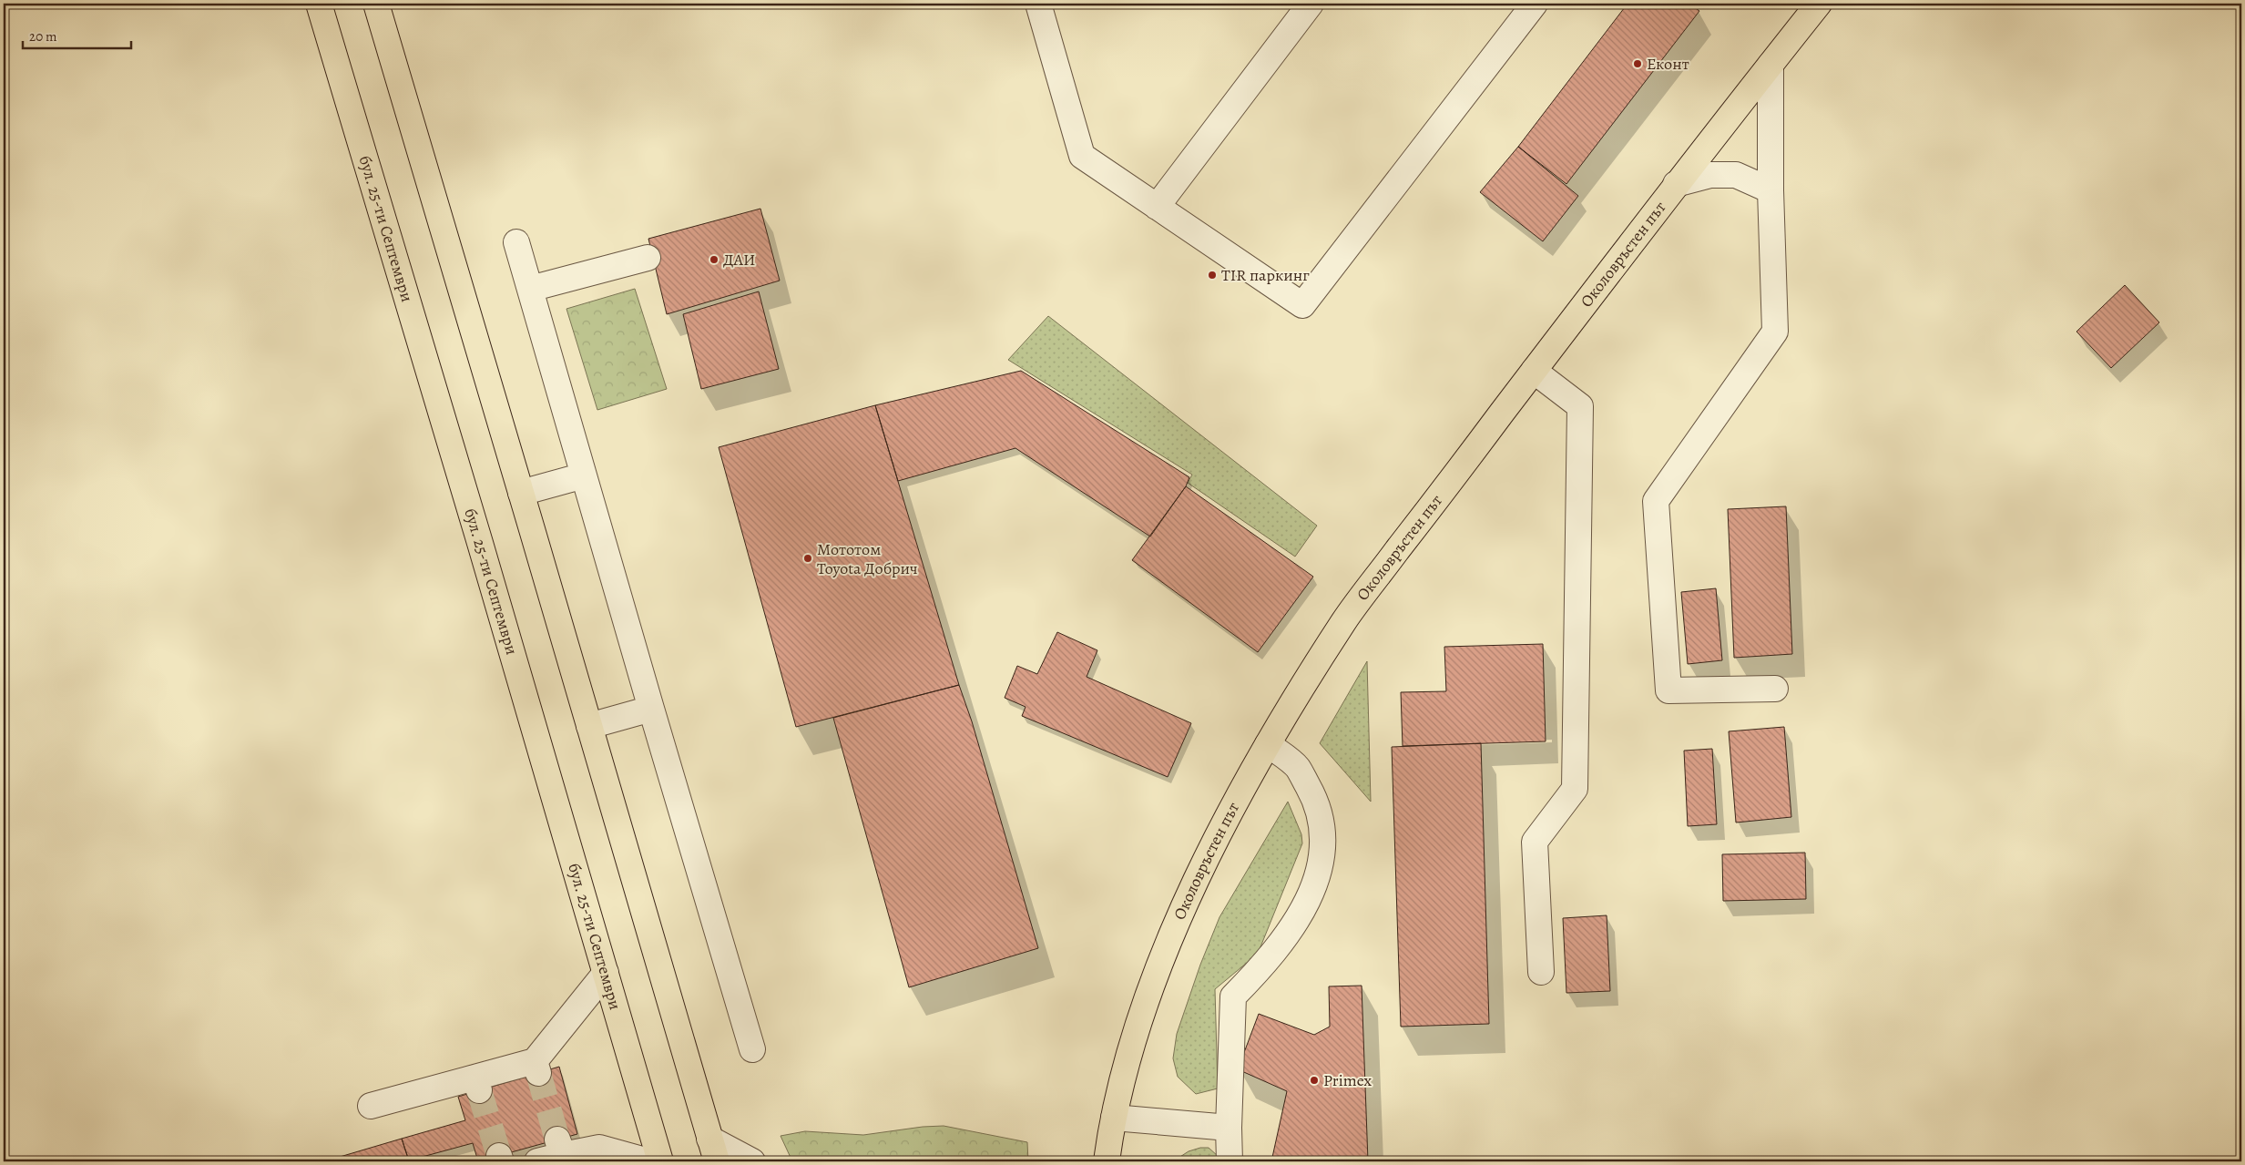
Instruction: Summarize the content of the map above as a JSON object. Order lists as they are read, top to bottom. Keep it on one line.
{"streets":{"main road":["бул. 25-ти Септември","Околовръстен път"]},"places":["Еконт","ДАИ","TIR паркинг","Мототом Toyota Добрич","Primex"],"scale_bar":"20 m"}
